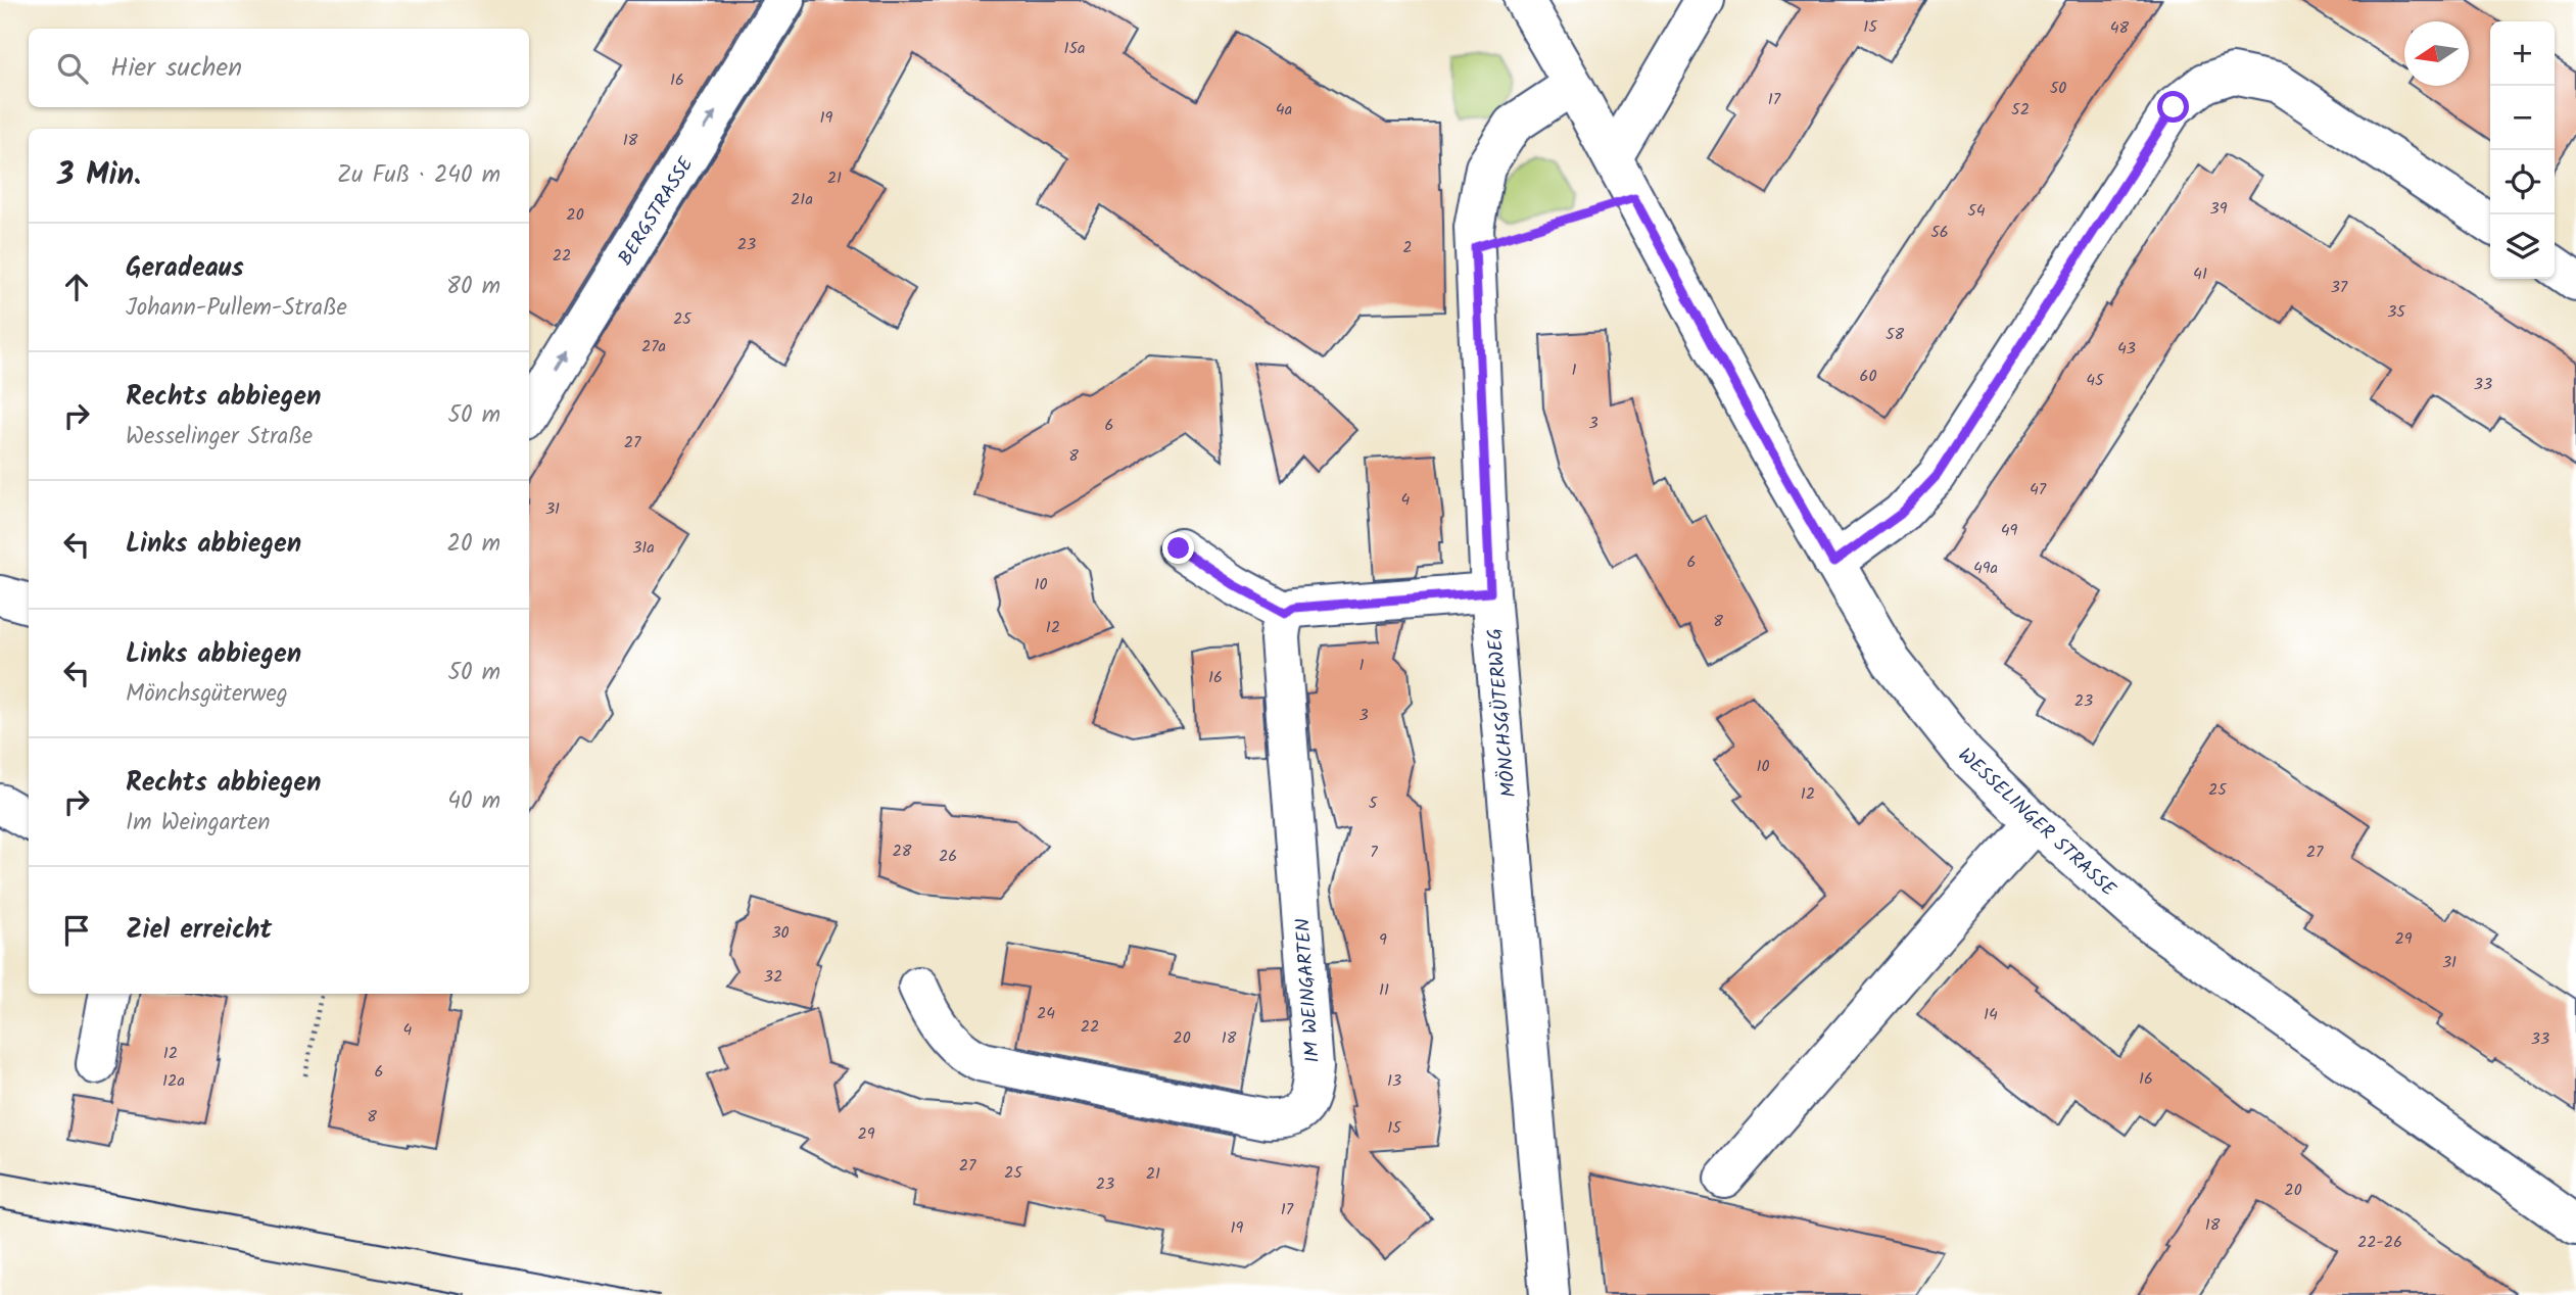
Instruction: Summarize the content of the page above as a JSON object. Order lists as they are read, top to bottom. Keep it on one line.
{"streets":{"street":["BERGSTRASSE","MÖNCHSGÜTERWEG","WESSELINGER STRASSE","IM WEINGARTEN"]},"crossings":[["MÖNCHSGÜTERWEG","WESSELINGER STRASSE"]],"one_way":["BERGSTRASSE"],"house_numbers":["15","48","15a","16","50","17","4a","52","19","18","21","21a","39","54","20","56","23","2","22","41","37","35","25","58","27a","43","1","60","45","33","3","6","27","8","47","4","31","49","31a","6","49a","10","8","12","1","16","23","3","10","25","12","5","28","7","27","26","30","29","9","31","32","11","24","14","22","4","20","18","33","12","6","16","12a","13","8","15","29","27","25","21","23","20","17","18","19","22-26"],"north":"left","page":{"map_buttons":["+","−"],"search":"Hier suchen","heading":["3 Min.","Zu Fuß · 240 m"],"list":[["Geradeaus","Johann-Pullem-Straße","80 m"],["Rechts abbiegen","Wesselinger Straße","50 m"],["Links abbiegen","20 m"],["Links abbiegen","Mönchsgüterweg","50 m"],["Rechts abbiegen","Im Weingarten","40 m"],"Ziel erreicht"]}}
